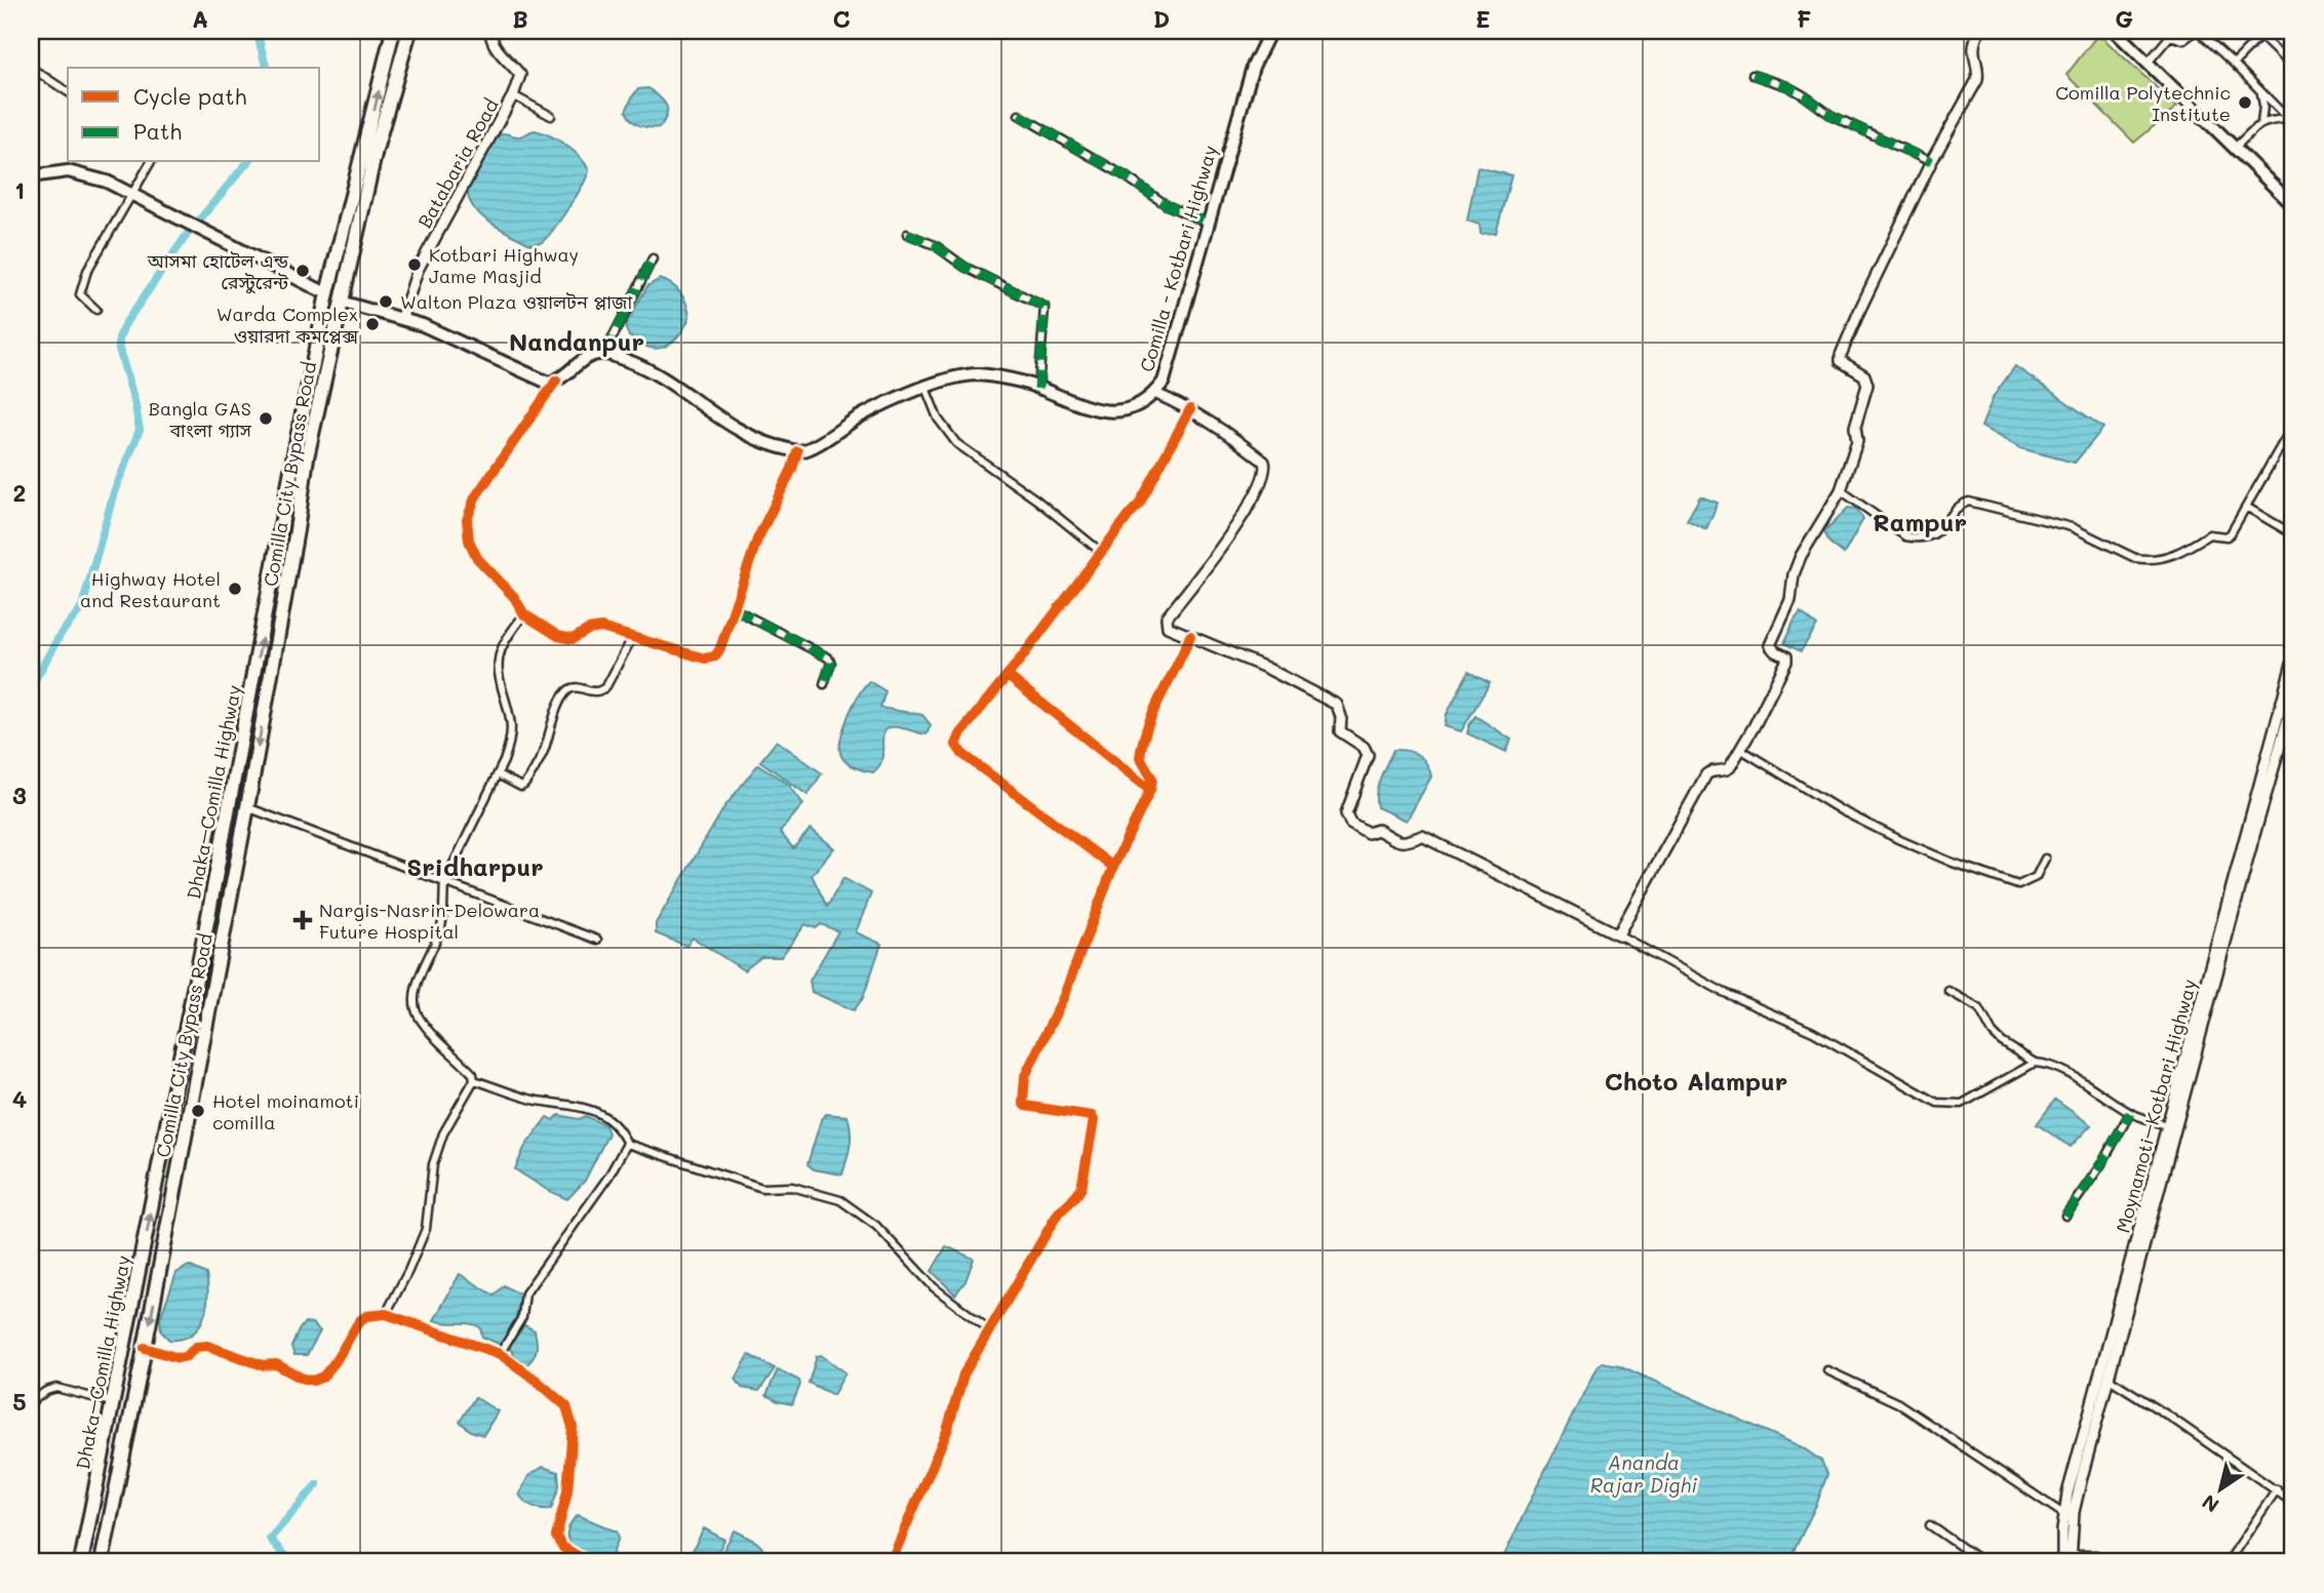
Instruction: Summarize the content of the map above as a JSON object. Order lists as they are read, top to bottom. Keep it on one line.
{"streets":{"highway":["Comilla City Bypass Road","Dhaka–Comilla Highway"],"main road":["Batabaria Road","Comilla - Kotbari Highway","Moynamoti–Kotbari Highway"]},"crossings":[["Comilla City Bypass Road","Dhaka–Comilla Highway"]],"one_way":["Comilla City Bypass Road","Dhaka–Comilla Highway"],"districts":["Nandanpur","Rampur","Sridharpur","Choto Alampur"],"water":["Ananda Rajar Dighi"],"places":{"other":["Comilla Polytechnic Institute","Kotbari Highway Jame Masjid","আসমা হোটেল এন্ড রেস্টুরেন্ট","Walton Plaza ওয়ালটন প্লাজা","Warda Complex ওয়ারদা কমপ্লেক্স","Bangla GAS বাংলা গ্যাস","Highway Hotel and Restaurant","Hotel moinamoti comilla"],"health":["Nargis-Nasrin-Delowara Future Hospital"]},"legend":["Cycle path","Path"],"north":"bottom left","grid":{"columns":["A","B","C","D","E","F","G"],"rows":["1","2","3","4","5"]}}
